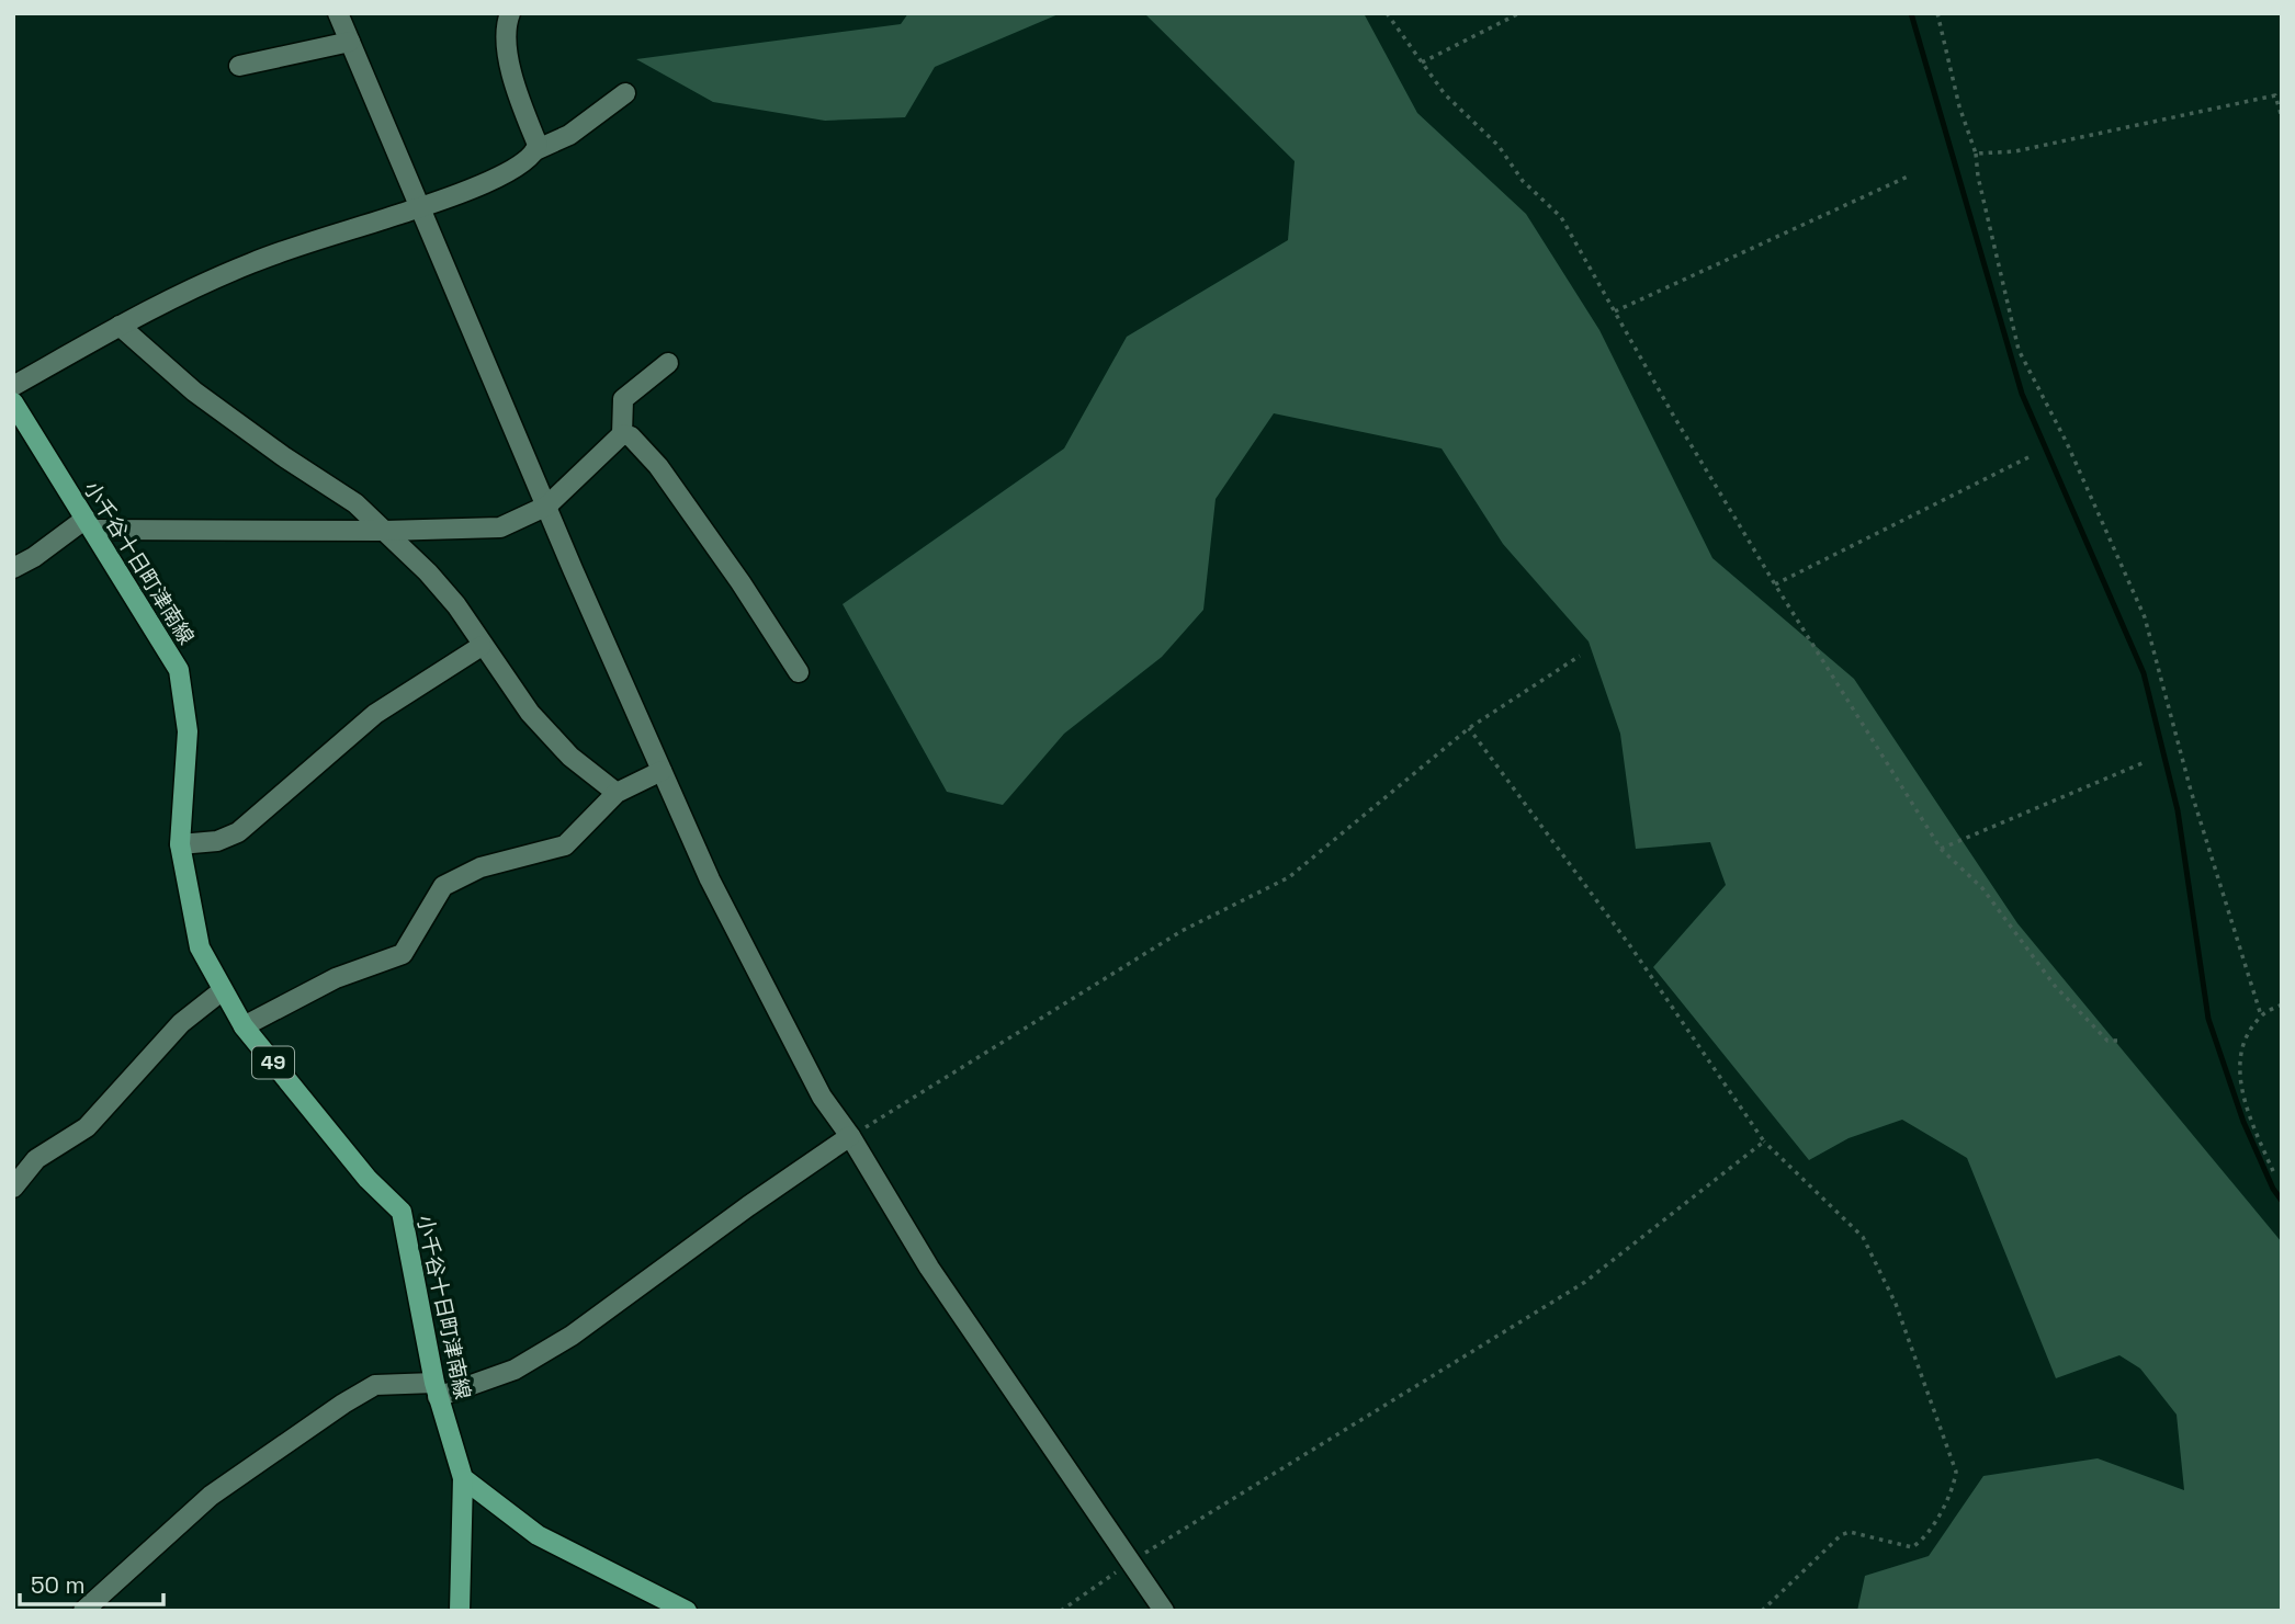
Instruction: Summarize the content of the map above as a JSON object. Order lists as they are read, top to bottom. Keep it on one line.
{"streets":{"main road":["小千谷十日町津南線","49"]},"scale_bar":"50 m"}
